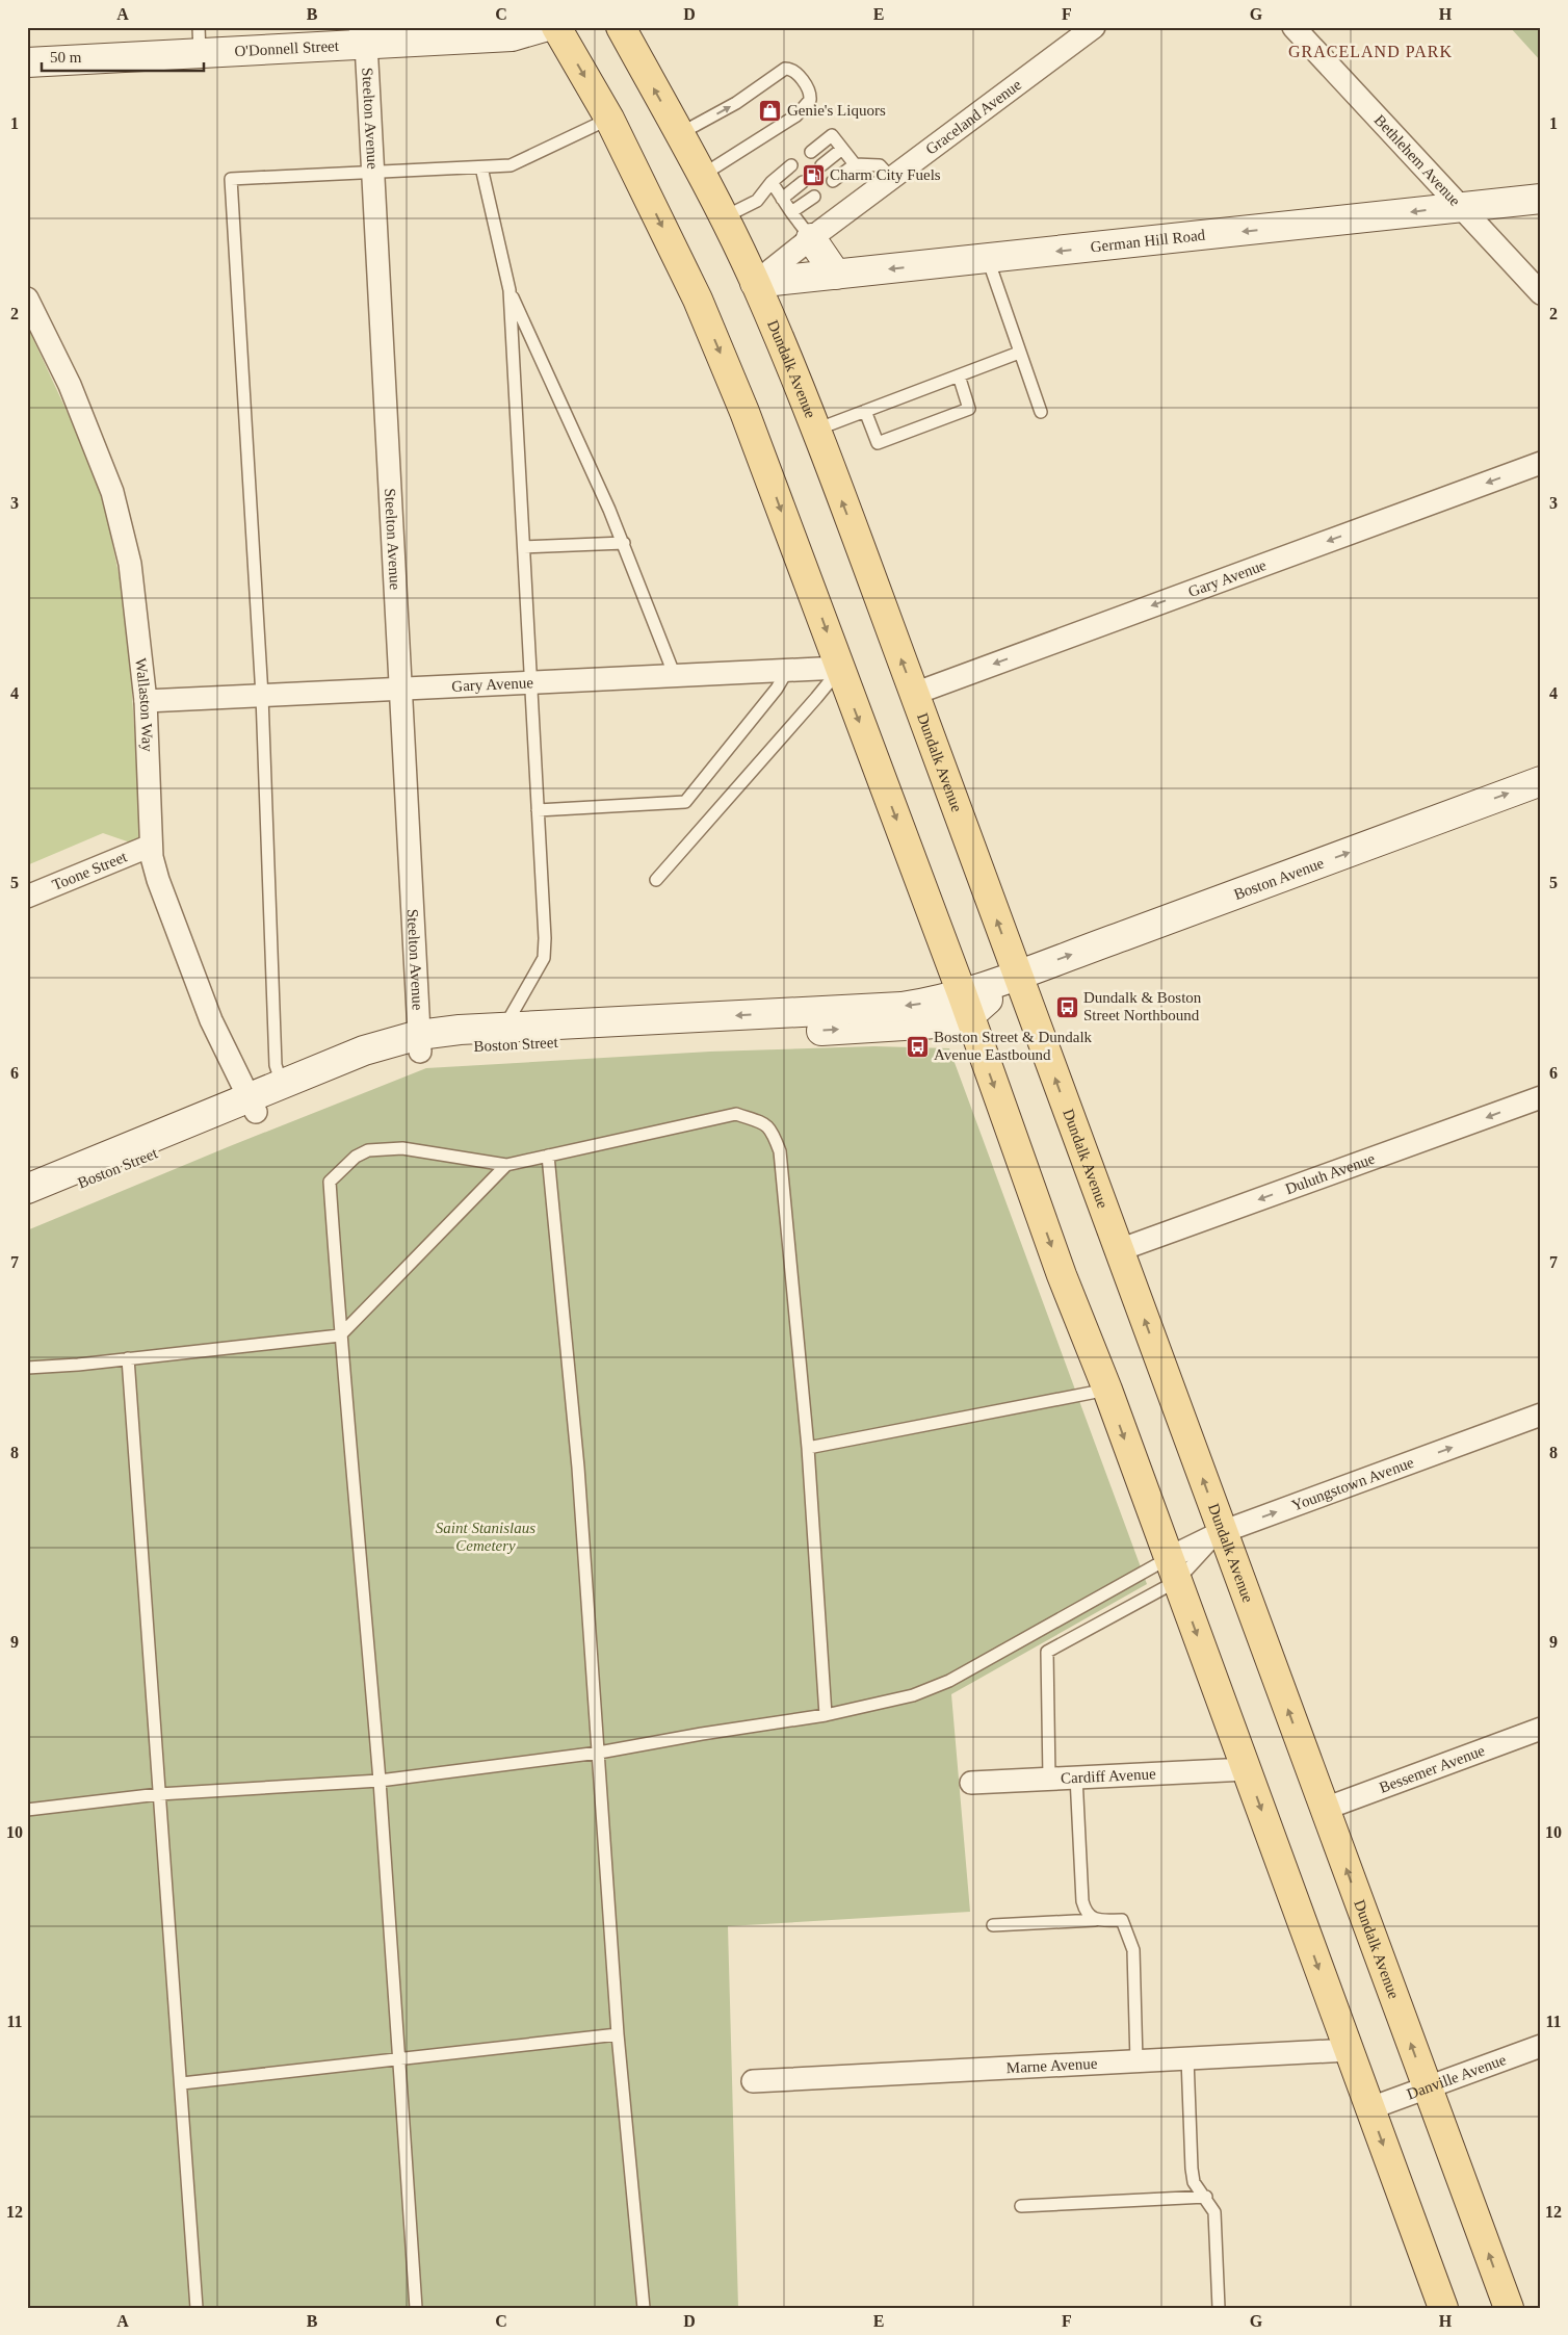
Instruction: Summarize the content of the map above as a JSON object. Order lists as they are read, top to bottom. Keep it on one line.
{"streets":{"main road":["Dundalk Avenue"],"street":["O'Donnell Street","Graceland Avenue","Steelton Avenue","Bethlehem Avenue","German Hill Road","Gary Avenue","Wallaston Way","Toone Street","Boston Avenue","Boston Street","Duluth Avenue","Youngstown Avenue","Bessemer Avenue","Cardiff Avenue","Marne Avenue","Danville Avenue"]},"crossings":[["O'Donnell Street","Steelton Avenue"],["Graceland Avenue","German Hill Road"],["Graceland Avenue","Dundalk Avenue"],["Steelton Avenue","Gary Avenue"],["Steelton Avenue","Boston Street"],["Bethlehem Avenue","German Hill Road"],["German Hill Road","Dundalk Avenue"],["Dundalk Avenue","Gary Avenue"],["Dundalk Avenue","Boston Avenue"],["Dundalk Avenue","Duluth Avenue"],["Dundalk Avenue","Youngstown Avenue"],["Dundalk Avenue","Bessemer Avenue"],["Dundalk Avenue","Danville Avenue"],["Gary Avenue","Wallaston Way"],["Wallaston Way","Toone Street"],["Wallaston Way","Boston Street"],["Boston Avenue","Boston Street"]],"one_way":["German Hill Road","Gary Avenue","Boston Avenue","Duluth Avenue","Youngstown Avenue"],"districts":["GRACELAND PARK"],"parks":["Saint Stanislaus Cemetery"],"places":{"shop":["Genie's Liquors"],"fuel station":["Charm City Fuels"],"bus stop":["Dundalk & Boston Street Northbound","Boston Street & Dundalk Avenue Eastbound"]},"scale_bar":"50 m","grid":{"columns":["A","B","C","D","E","F","G","H"],"rows":["1","2","3","4","5","6","7","8","9","10","11","12"]}}
